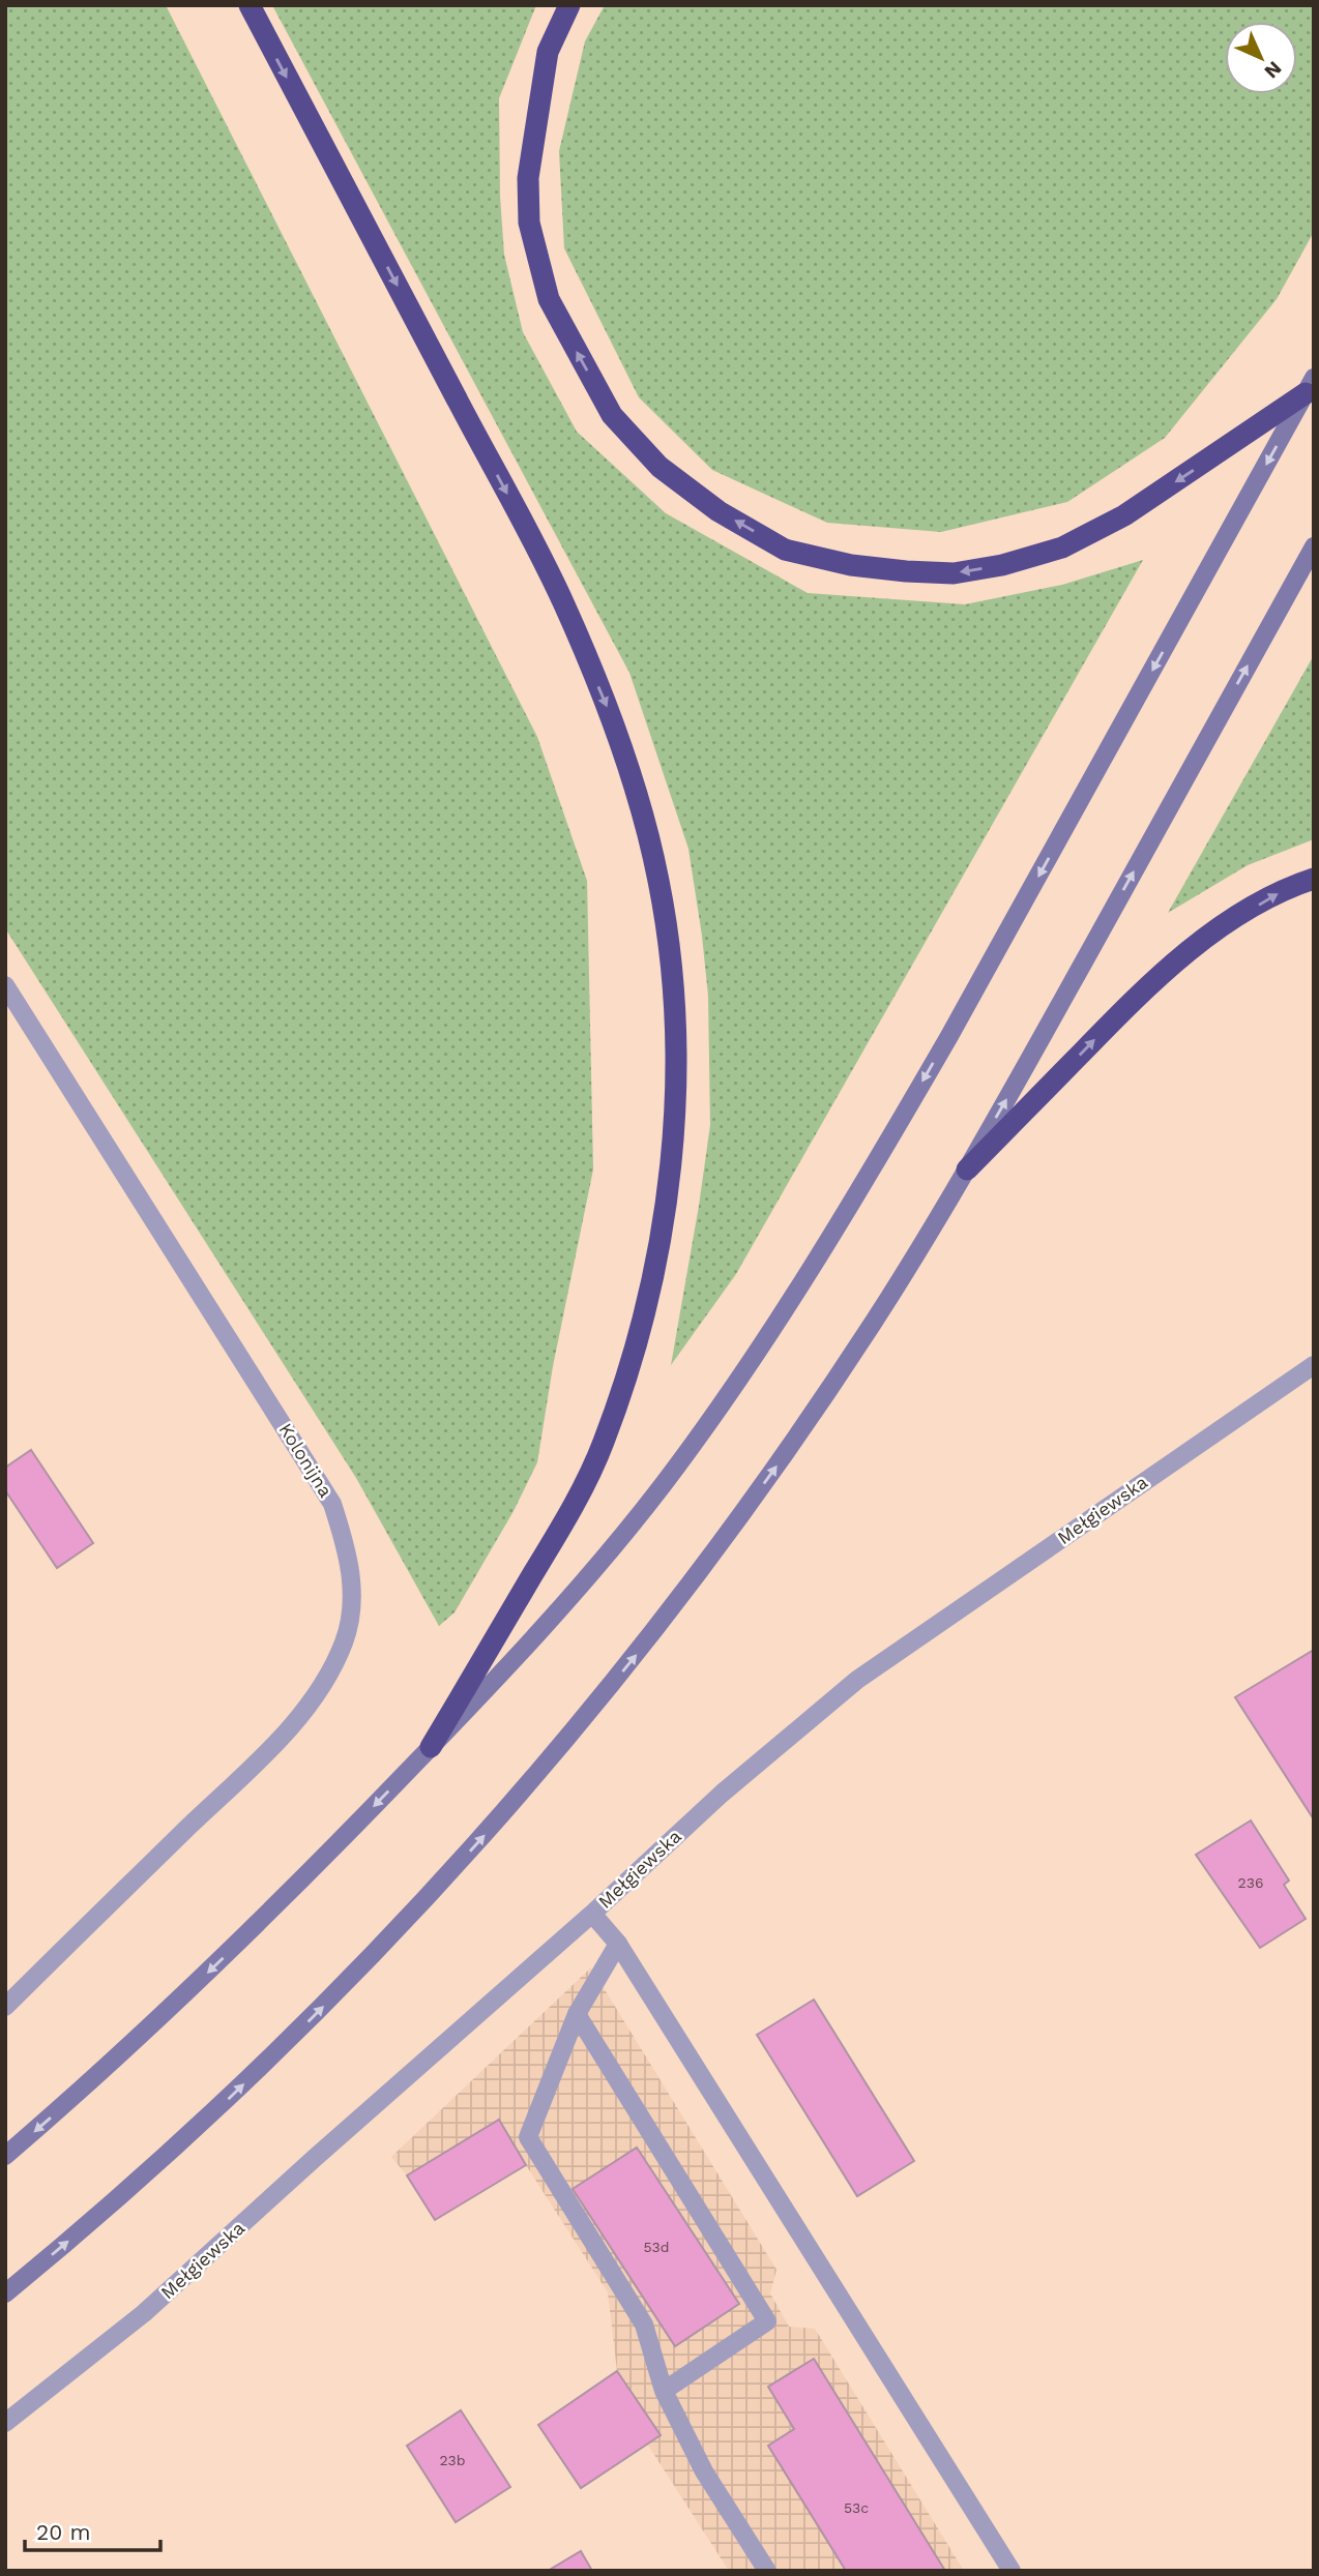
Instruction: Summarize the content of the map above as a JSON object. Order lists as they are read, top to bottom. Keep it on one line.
{"streets":{"street":["Kolonijna","Mełgiewska"]},"house_numbers":["236","53d","23b","53c"],"scale_bar":"20 m","north":"bottom right"}
